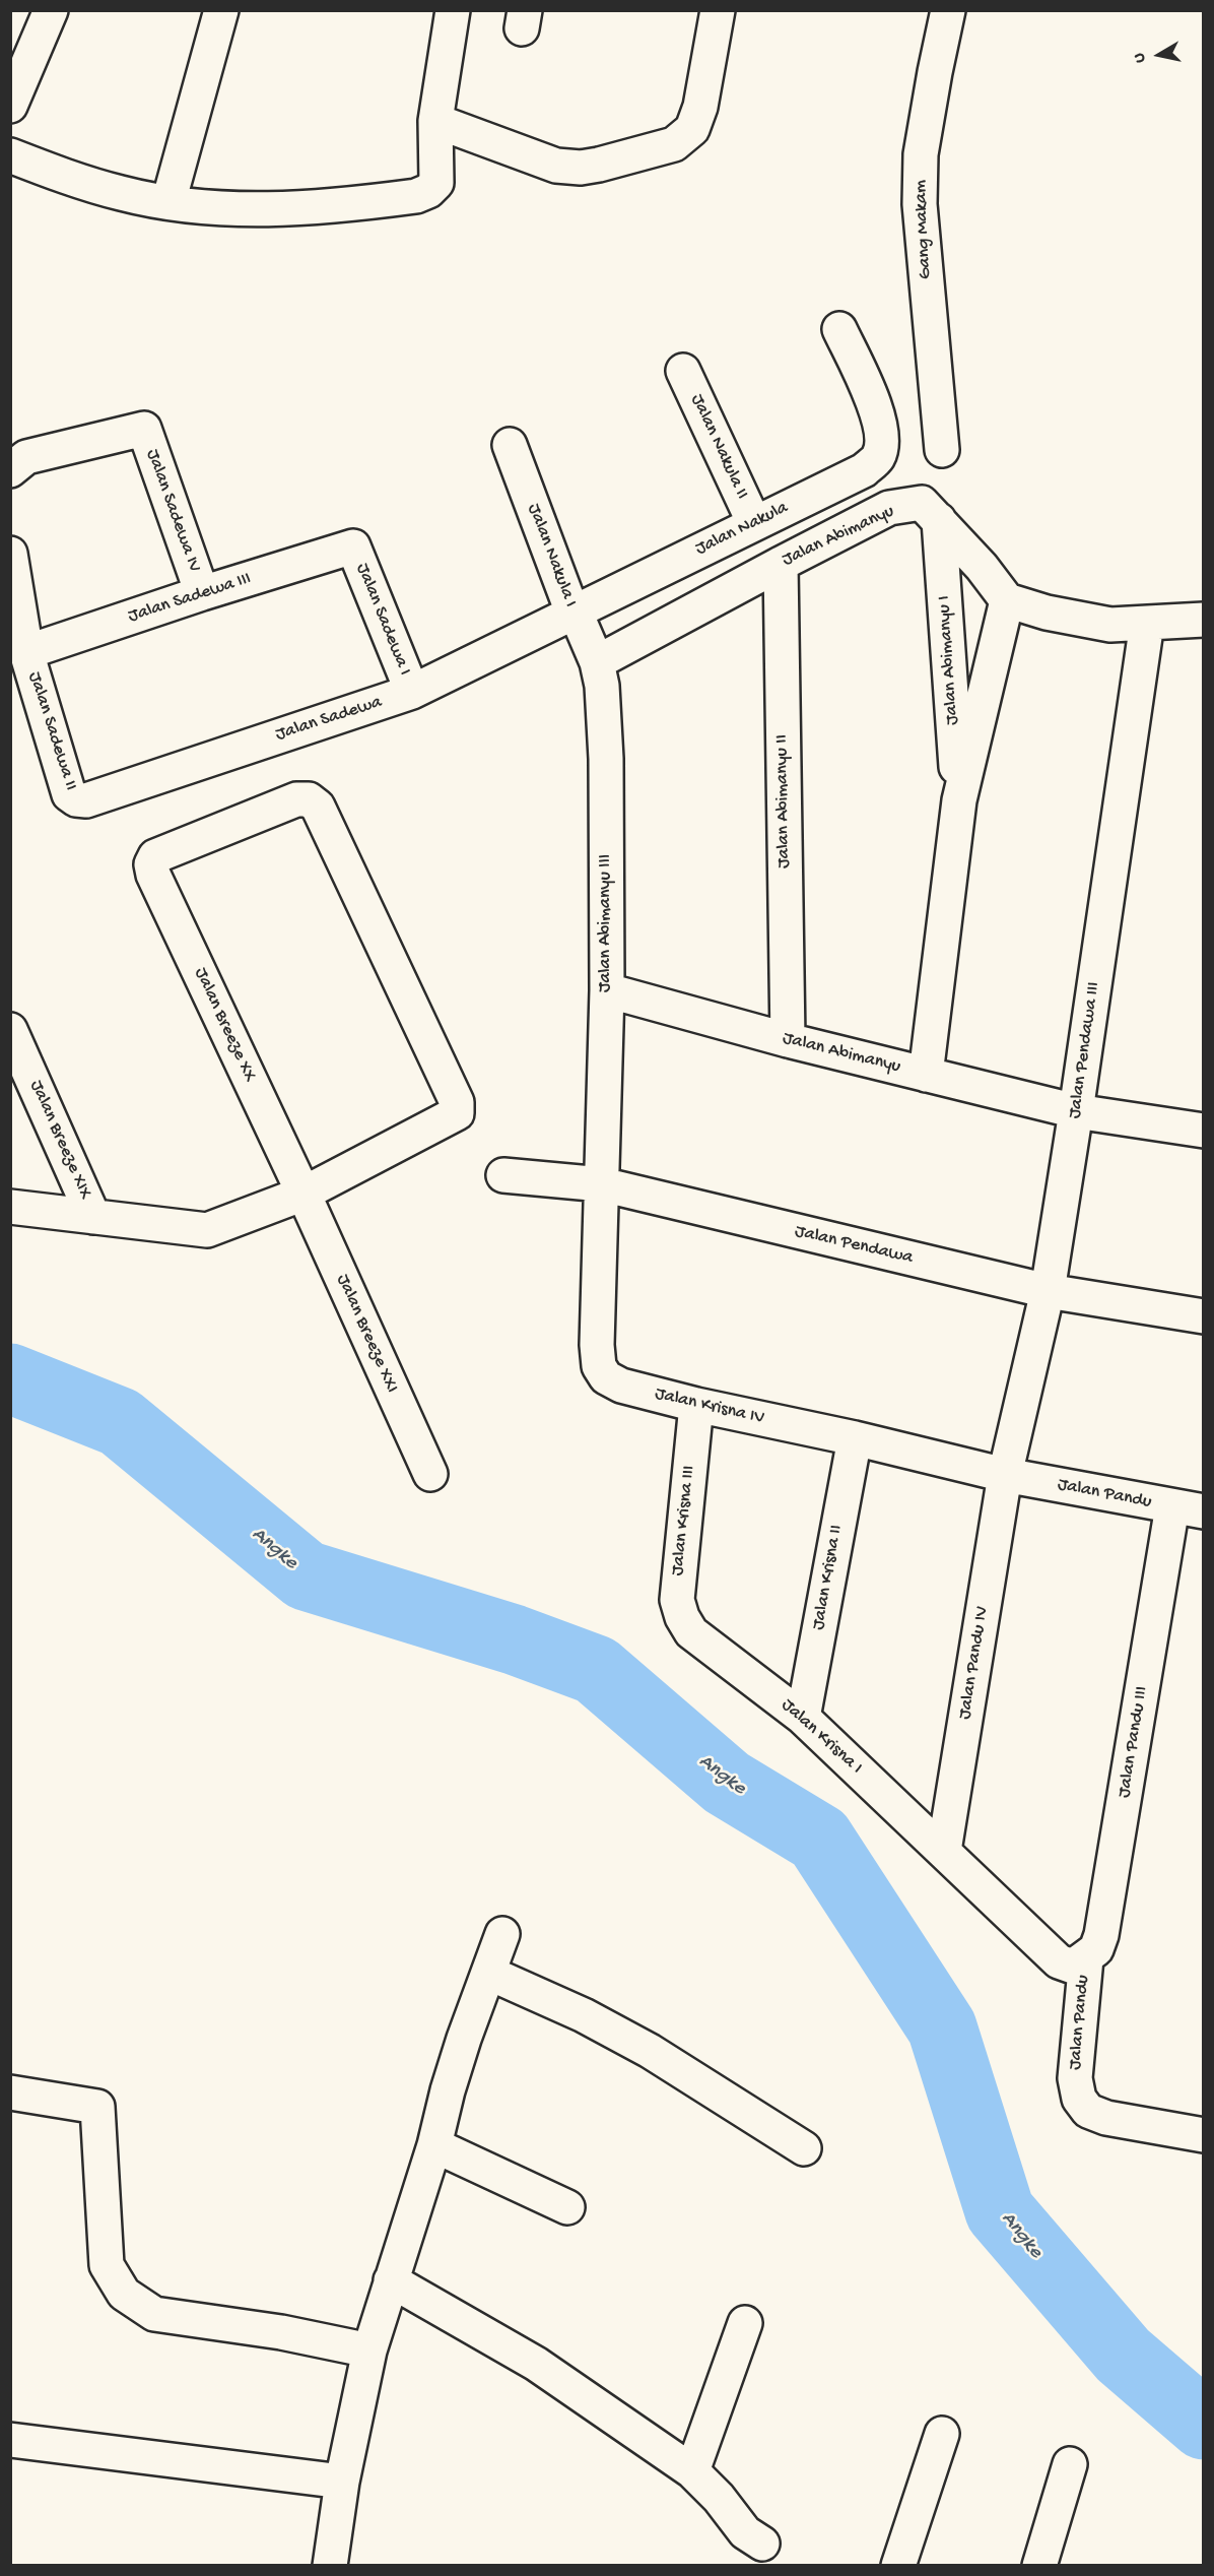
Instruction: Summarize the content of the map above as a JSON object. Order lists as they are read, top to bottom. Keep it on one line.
{"streets":{"street":["Gang Makam","Jalan Nakula II","Jalan Sadewa IV","Jalan Nakula","Jalan Abimanyu","Jalan Nakula I","Jalan Sadewa III","Jalan Sadewa I","Jalan Abimanyu I","Jalan Sadewa","Jalan Sadewa II","Jalan Abimanyu II","Jalan Abimanyu III","Jalan Breeze XX","Jalan Pendawa III","Jalan Breeze XIX","Jalan Pendawa","Jalan Breeze XXI","Jalan Krisna IV","Jalan Pandu","Jalan Krisna III","Jalan Krisna II","Jalan Pandu IV","Jalan Krisna I","Jalan Pandu III"]},"crossings":[["Jalan Nakula II","Jalan Nakula"],["Jalan Sadewa IV","Jalan Sadewa III"],["Jalan Nakula","Jalan Nakula I"],["Jalan Nakula","Jalan Sadewa"],["Jalan Abimanyu","Jalan Nakula I"],["Jalan Abimanyu","Jalan Abimanyu I"],["Jalan Abimanyu","Jalan Abimanyu II"],["Jalan Abimanyu","Jalan Abimanyu III"],["Jalan Abimanyu","Jalan Pendawa III"],["Jalan Nakula I","Jalan Sadewa"],["Jalan Nakula I","Jalan Abimanyu III"],["Jalan Sadewa III","Jalan Sadewa I"],["Jalan Sadewa III","Jalan Sadewa II"],["Jalan Sadewa I","Jalan Sadewa"],["Jalan Sadewa","Jalan Sadewa II"],["Jalan Abimanyu III","Jalan Pendawa"],["Jalan Abimanyu III","Jalan Krisna IV"],["Jalan Breeze XX","Jalan Breeze XXI"],["Jalan Pendawa III","Jalan Pendawa"],["Jalan Pendawa III","Jalan Krisna IV"],["Jalan Pendawa III","Jalan Pandu"],["Jalan Pendawa III","Jalan Pandu IV"],["Jalan Pendawa","Jalan Krisna IV"],["Jalan Krisna IV","Jalan Pandu"],["Jalan Krisna IV","Jalan Krisna III"],["Jalan Krisna IV","Jalan Krisna II"],["Jalan Krisna IV","Jalan Pandu IV"],["Jalan Pandu","Jalan Pandu IV"],["Jalan Pandu","Jalan Krisna I"],["Jalan Pandu","Jalan Pandu III"],["Jalan Krisna III","Jalan Krisna I"],["Jalan Krisna II","Jalan Krisna I"],["Jalan Pandu IV","Jalan Krisna I"]],"water":["Angke"],"north":"left"}
